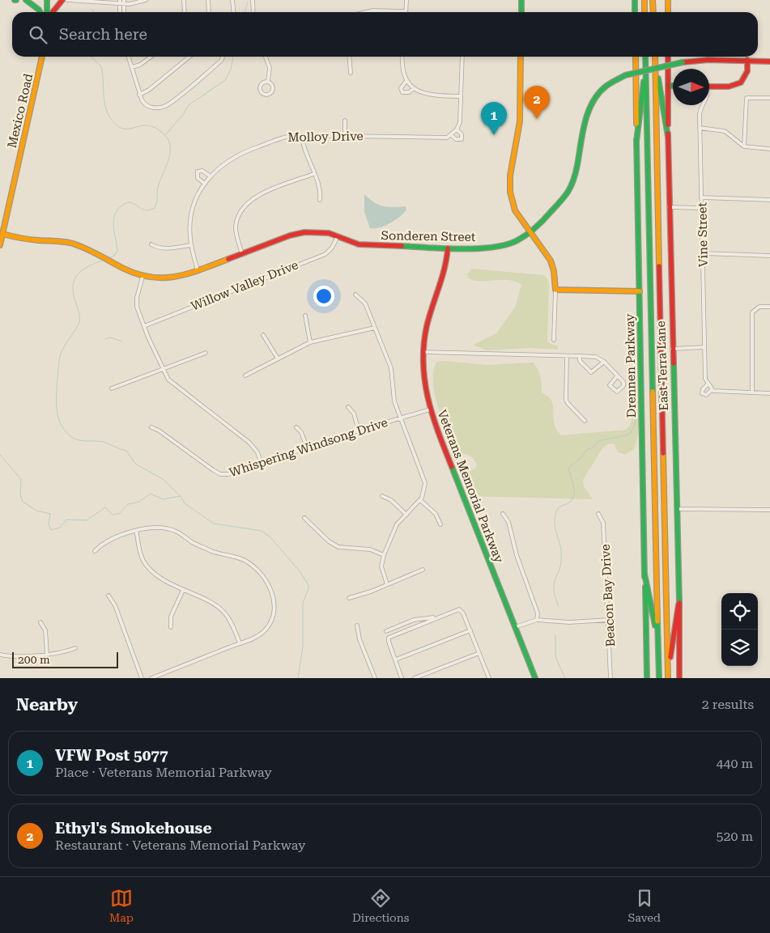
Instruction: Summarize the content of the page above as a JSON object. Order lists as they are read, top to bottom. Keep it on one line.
{"streets":{"main road":["Mexico Road","Sonderen Street","Drennen Parkway","East Terra Lane","Veterans Memorial Parkway"],"street":["Molloy Drive","Vine Street","Willow Valley Drive","Whispering Windsong Drive","Beacon Bay Drive"]},"crossings":[["Mexico Road","Sonderen Street"],["Molloy Drive","Sonderen Street"],["Sonderen Street","Willow Valley Drive"],["Sonderen Street","Veterans Memorial Parkway"],["Whispering Windsong Drive","Veterans Memorial Parkway"]],"scale_bar":"200 m","north":"right","page":{"search":"Search here","pins":["2","1"],"scale":"200 m","heading":["Nearby","2 results"],"list":[{"mark":"1","name":"VFW Post 5077","note":"Place · Veterans Memorial Parkway","value":"440 m"},{"mark":"2","name":"Ethyl's Smokehouse","note":"Restaurant · Veterans Memorial Parkway","value":"520 m"}],"nav":["Map","Directions","Saved"]}}
